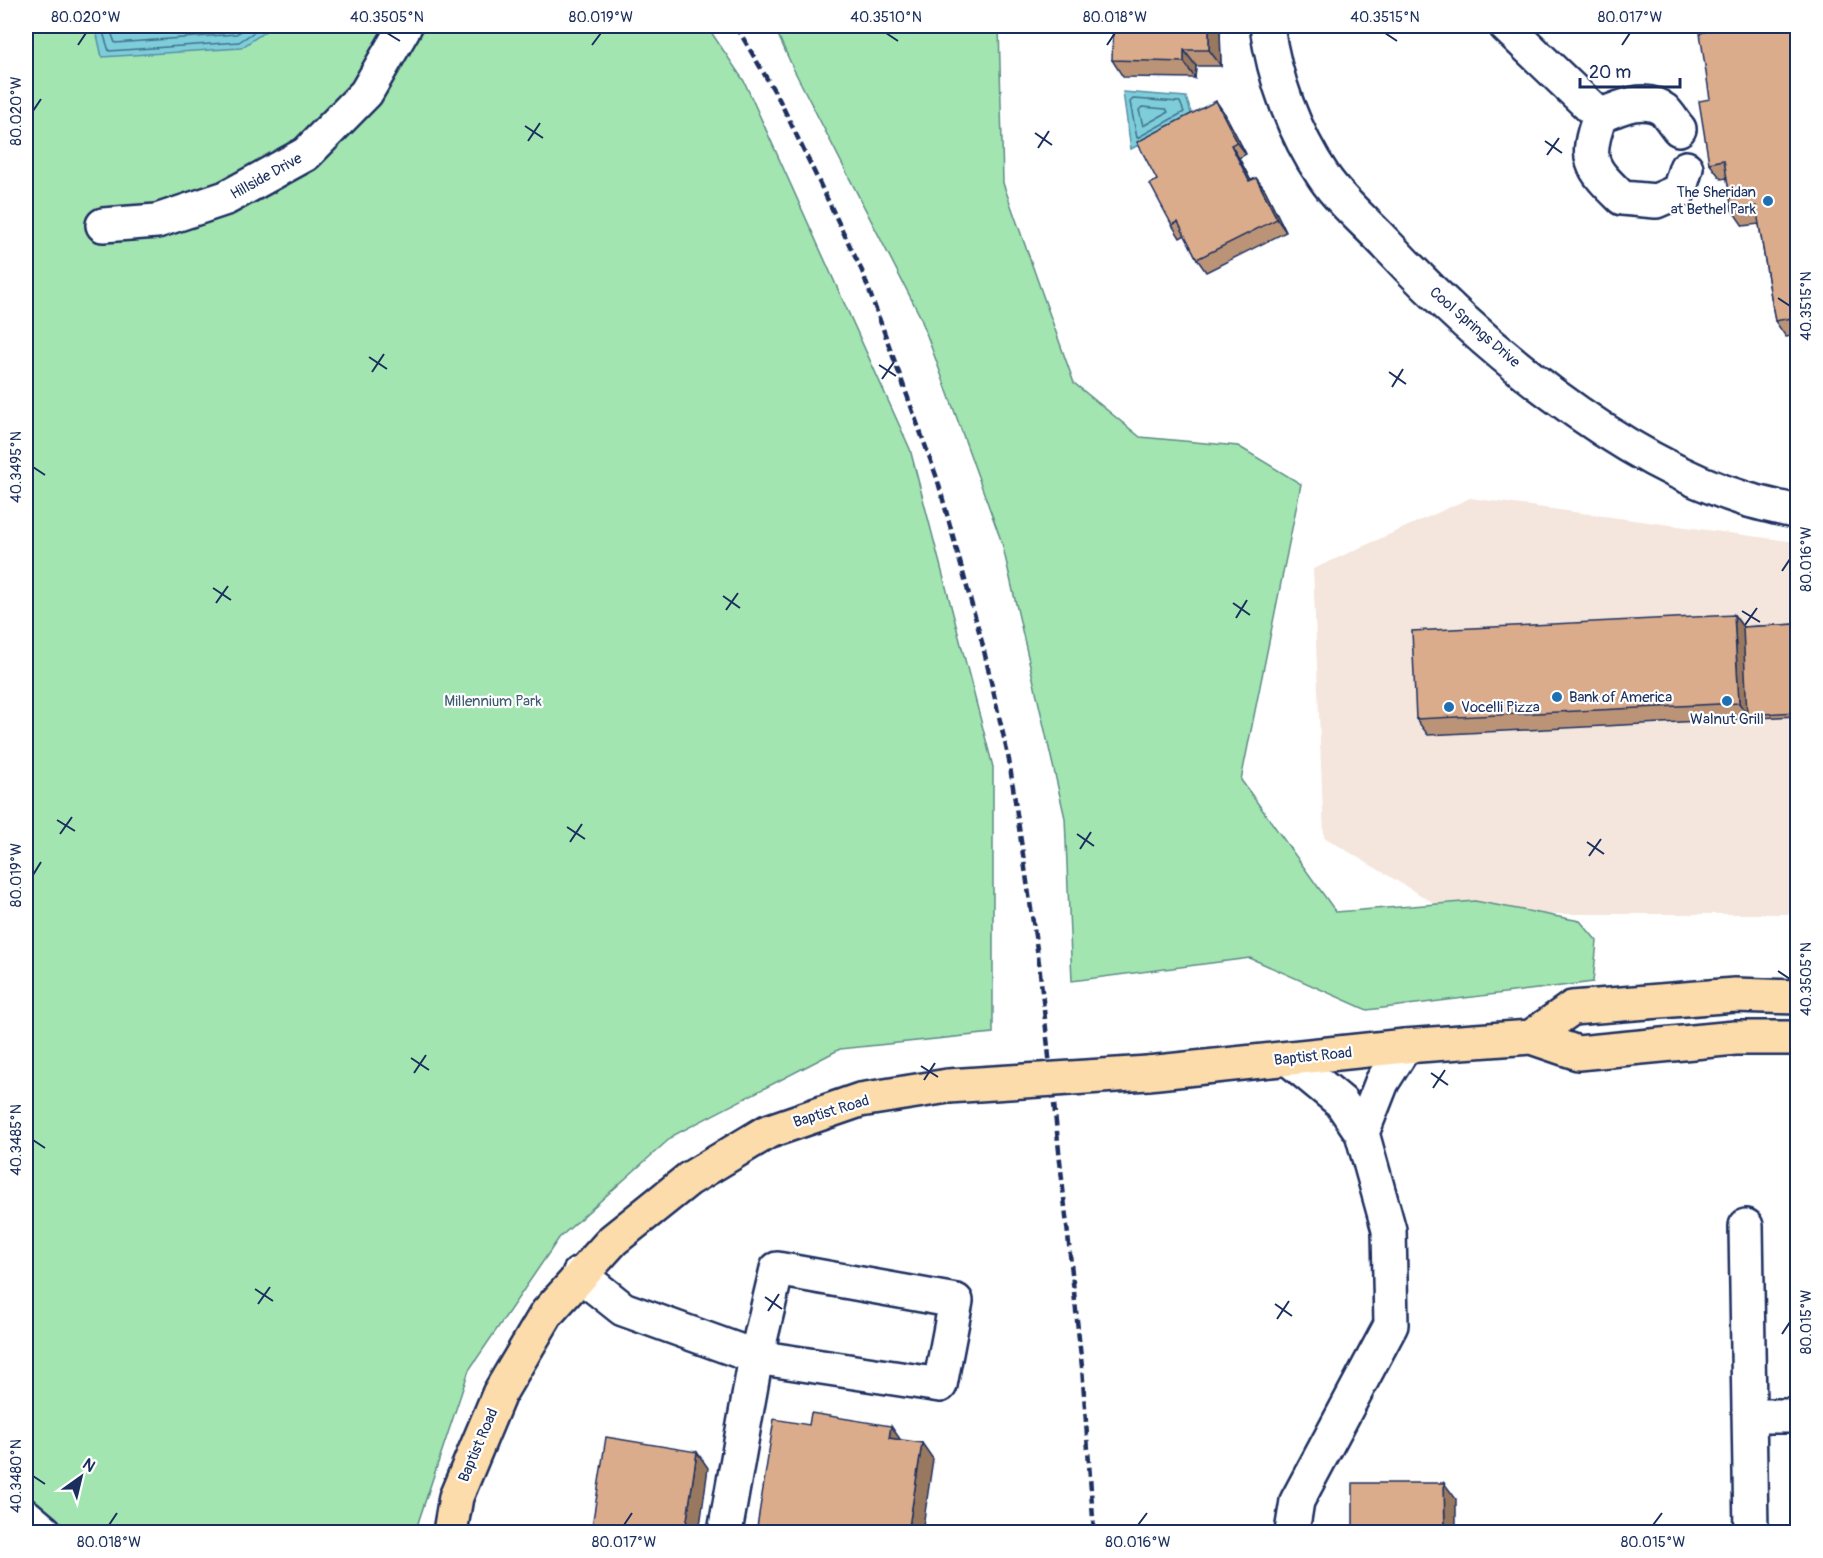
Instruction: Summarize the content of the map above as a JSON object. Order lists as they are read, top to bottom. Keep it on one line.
{"streets":{"main road":["Baptist Road"],"street":["Hillside Drive","Cool Springs Drive"]},"parks":["Millennium Park"],"places":["The Sheridan at Bethel Park","Bank of America","Walnut Grill","Vocelli Pizza"],"scale_bar":"20 m","north":"top right","coordinates":["80.020°W","40.3505°N","80.019°W","40.3510°N","80.018°W","40.3515°N","80.017°W","40.3495°N","80.016°W","40.3485°N","80.015°W","40.3480°N"]}
